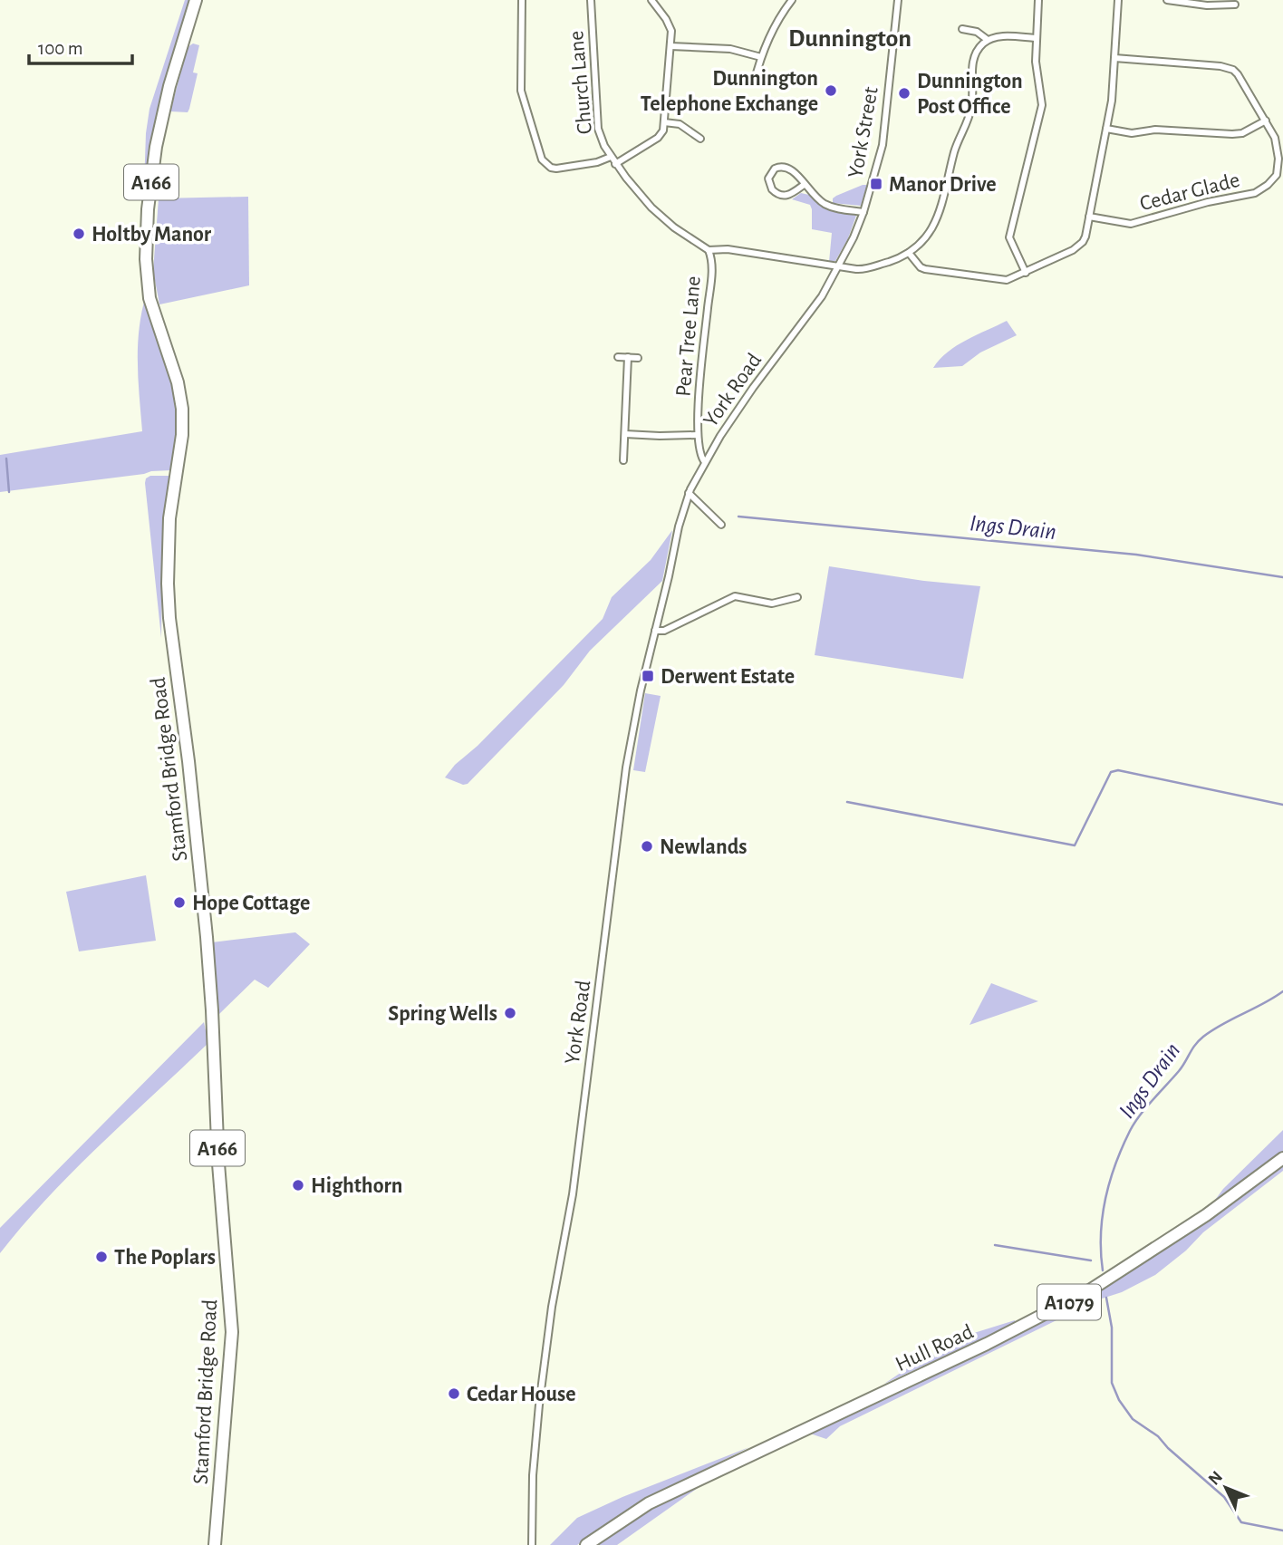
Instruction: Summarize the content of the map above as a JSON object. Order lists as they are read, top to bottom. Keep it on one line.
{"streets":{"highway":["A166","Stamford Bridge Road","A1079","Hull Road"],"street":["Church Lane","York Street","Cedar Glade","Pear Tree Lane","York Road"]},"crossings":[["Church Lane","Pear Tree Lane"],["York Street","York Road"],["Pear Tree Lane","York Road"]],"districts":["Dunnington"],"water":["Ings Drain"],"places":{"other":["Dunnington Telephone Exchange","Dunnington Post Office","Holtby Manor","Newlands","Hope Cottage","Spring Wells","Highthorn","The Poplars","Cedar House"],"transit":["Manor Drive","Derwent Estate"]},"scale_bar":"100 m","north":"top left"}
